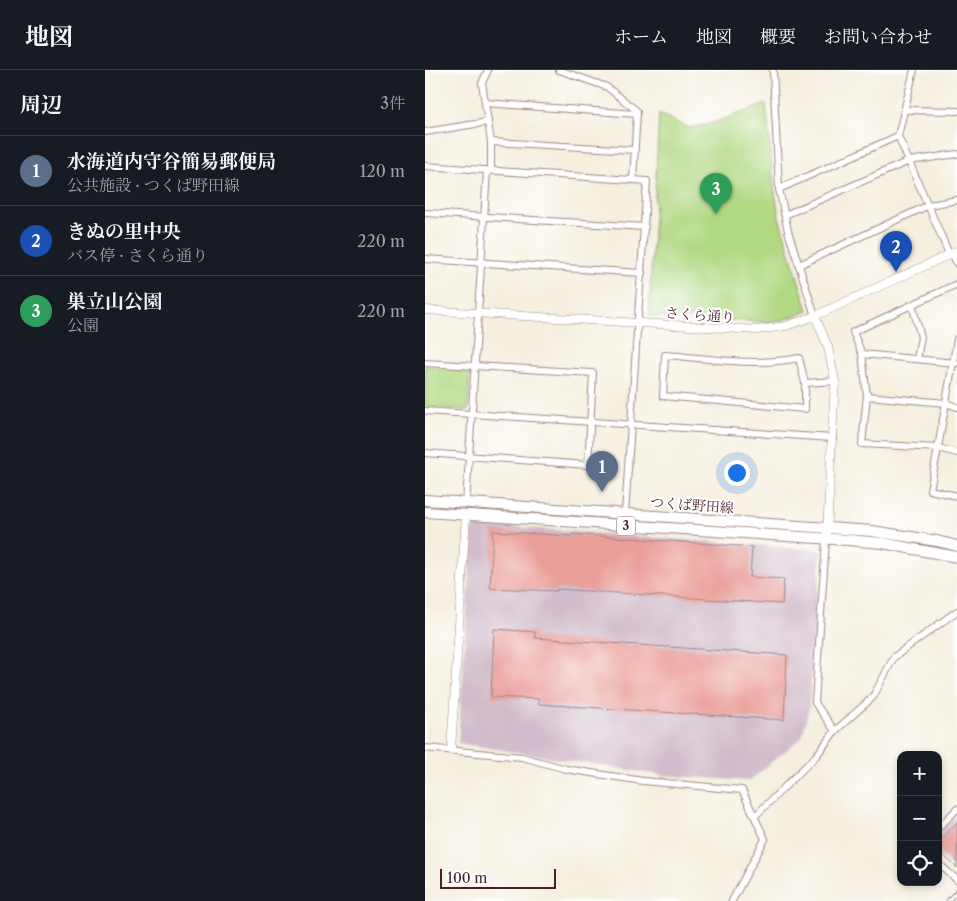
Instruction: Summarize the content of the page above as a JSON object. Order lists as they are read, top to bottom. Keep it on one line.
{"streets":{"main road":["つくば野田線","3"],"street":["さくら通り"]},"scale_bar":"100 m","page":{"header":"地図","nav":["ホーム","地図","概要","お問い合わせ"],"heading":["周辺","3件"],"list":[{"mark":"1","name":"水海道内守谷簡易郵便局","note":"公共施設 · つくば野田線","value":"120 m"},{"mark":"2","name":"きぬの里中央","note":"バス停 · さくら通り","value":"220 m"},{"mark":"3","name":"巣立山公園","note":"公園","value":"220 m"}],"pins":["3","2","1"],"map_buttons":["+","−"],"scale":"100 m"}}
